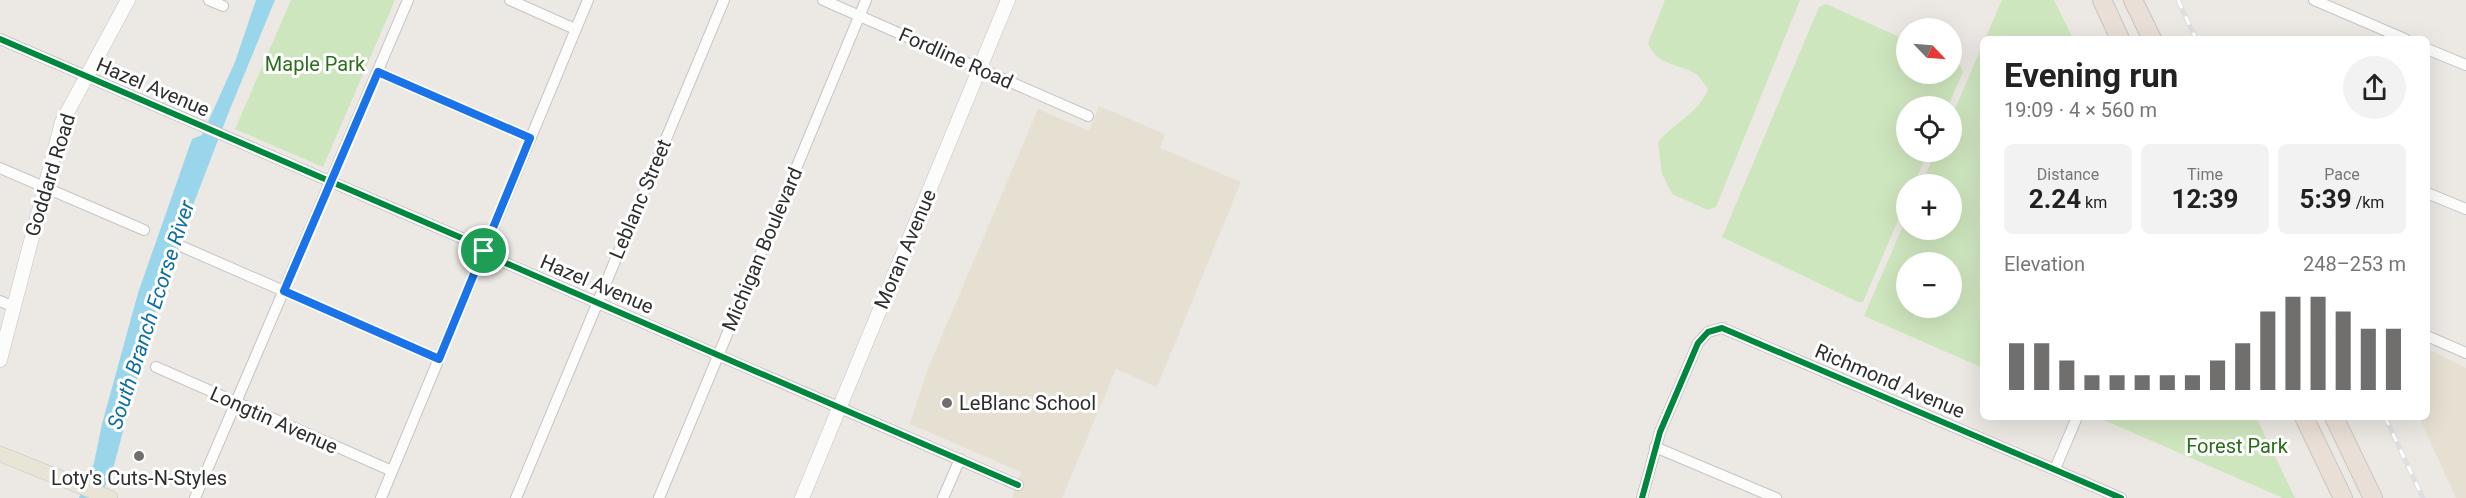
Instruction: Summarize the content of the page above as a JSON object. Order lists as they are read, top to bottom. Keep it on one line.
{"streets":{"main road":["Goddard Road","Moran Avenue"],"street":["Fordline Road","Hazel Avenue","Leblanc Street","Michigan Boulevard","Richmond Avenue","Longtin Avenue"]},"crossings":[["Fordline Road","Michigan Boulevard"],["Fordline Road","Moran Avenue"],["Hazel Avenue","Goddard Road"],["Hazel Avenue","Leblanc Street"],["Hazel Avenue","Michigan Boulevard"],["Hazel Avenue","Moran Avenue"]],"water":["South Branch Ecorse River"],"parks":["Maple Park","Forest Park"],"places":["LeBlanc School","Loty's Cuts-N-Styles"],"north":"bottom right","page":{"map_buttons":["+","−"],"heading":["Evening run","19:09 · 4 × 560 m"],"stats":[["Distance","2.24 km"],["Time","12:39"],["Pace","5:39 /km"]],"chart":["Elevation","248–253 m"]}}
